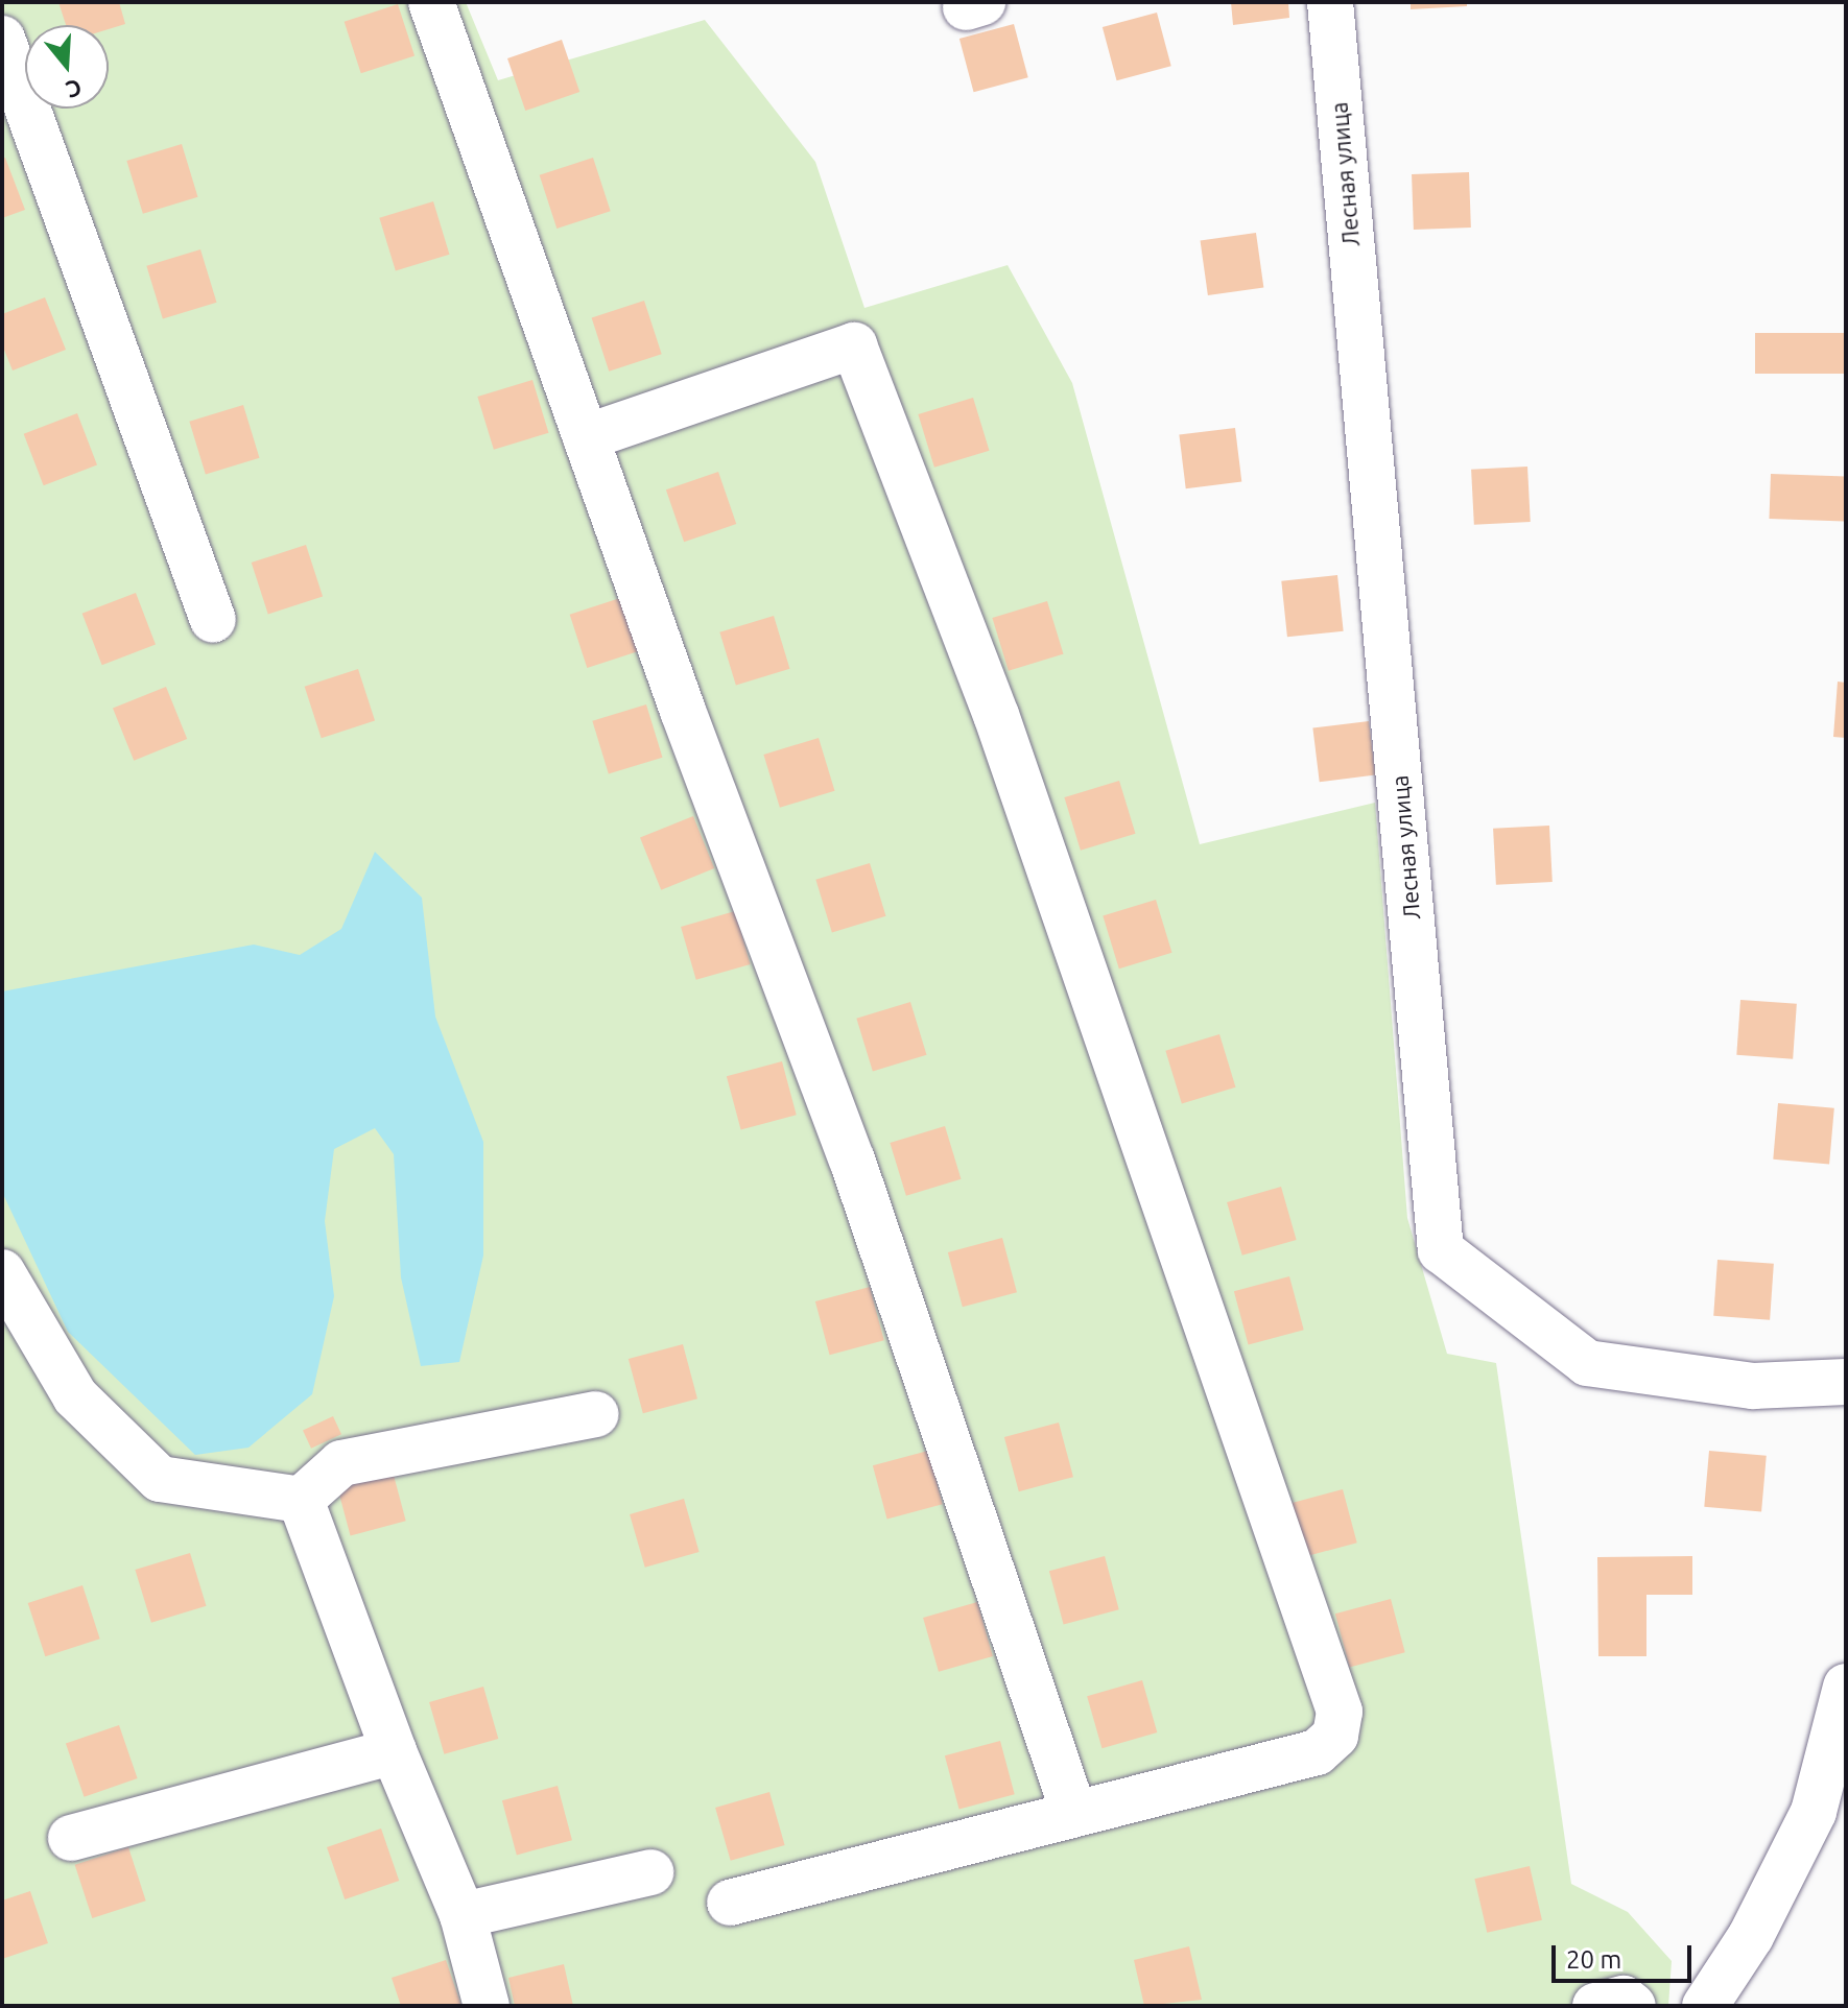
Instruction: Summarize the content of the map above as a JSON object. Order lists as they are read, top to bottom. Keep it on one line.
{"streets":{"street":["Лесная улица"]},"scale_bar":"20 m","north":"bottom"}
